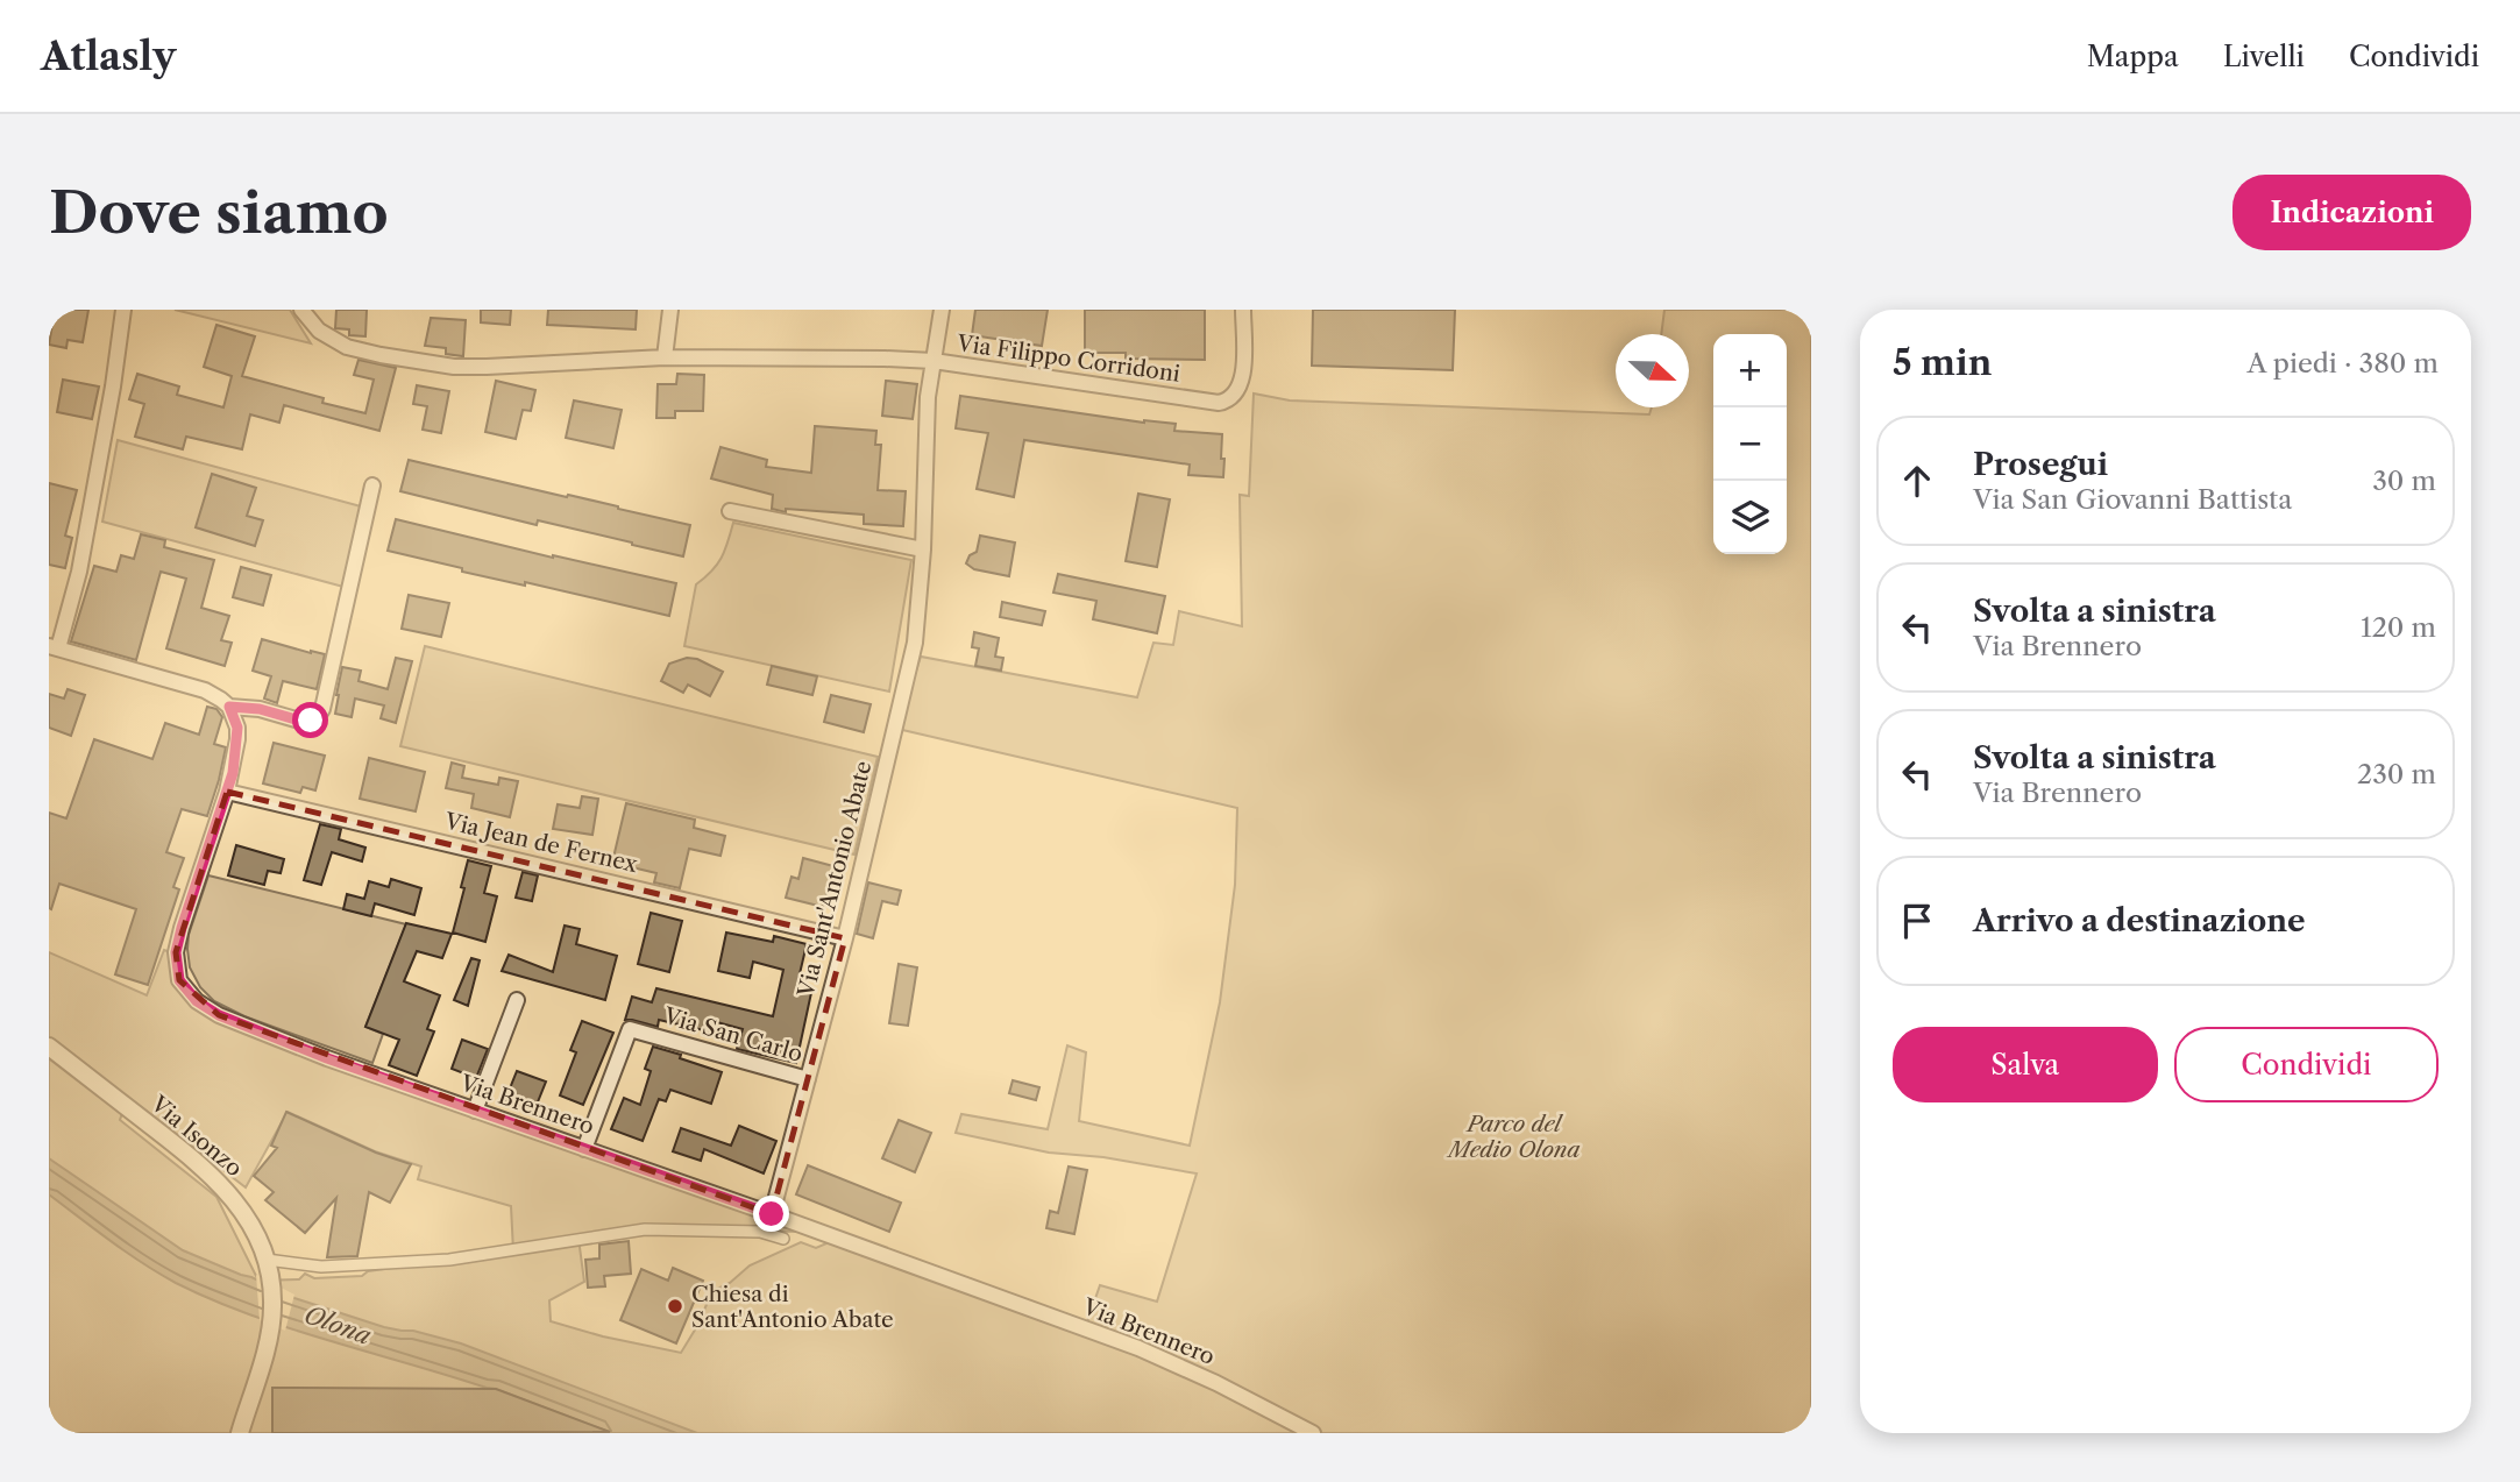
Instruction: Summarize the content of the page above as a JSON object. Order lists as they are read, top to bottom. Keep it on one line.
{"streets":{"street":["Via Filippo Corridoni","Via Jean de Fernex","Via Sant'Antonio Abate","Via San Carlo","Via Brennero","Via Isonzo"]},"crossings":[["Via Filippo Corridoni","Via Sant'Antonio Abate"],["Via Jean de Fernex","Via Sant'Antonio Abate"],["Via Jean de Fernex","Via Brennero"],["Via Sant'Antonio Abate","Via San Carlo"],["Via Sant'Antonio Abate","Via Brennero"],["Via San Carlo","Via Brennero"]],"water":["Olona"],"parks":["Parco del Medio Olona"],"places":["Chiesa di Sant'Antonio Abate"],"north":"right","page":{"header":"Atlasly","nav":["Mappa","Livelli","Condividi"],"buttons":["Indicazioni",["Salva","Condividi"]],"title":"Dove siamo","heading":["5 min","A piedi · 380 m"],"map_buttons":["+","−"],"list":[["Prosegui","Via San Giovanni Battista","30 m"],["Svolta a sinistra","Via Brennero","120 m"],["Svolta a sinistra","Via Brennero","230 m"],"Arrivo a destinazione"]}}
